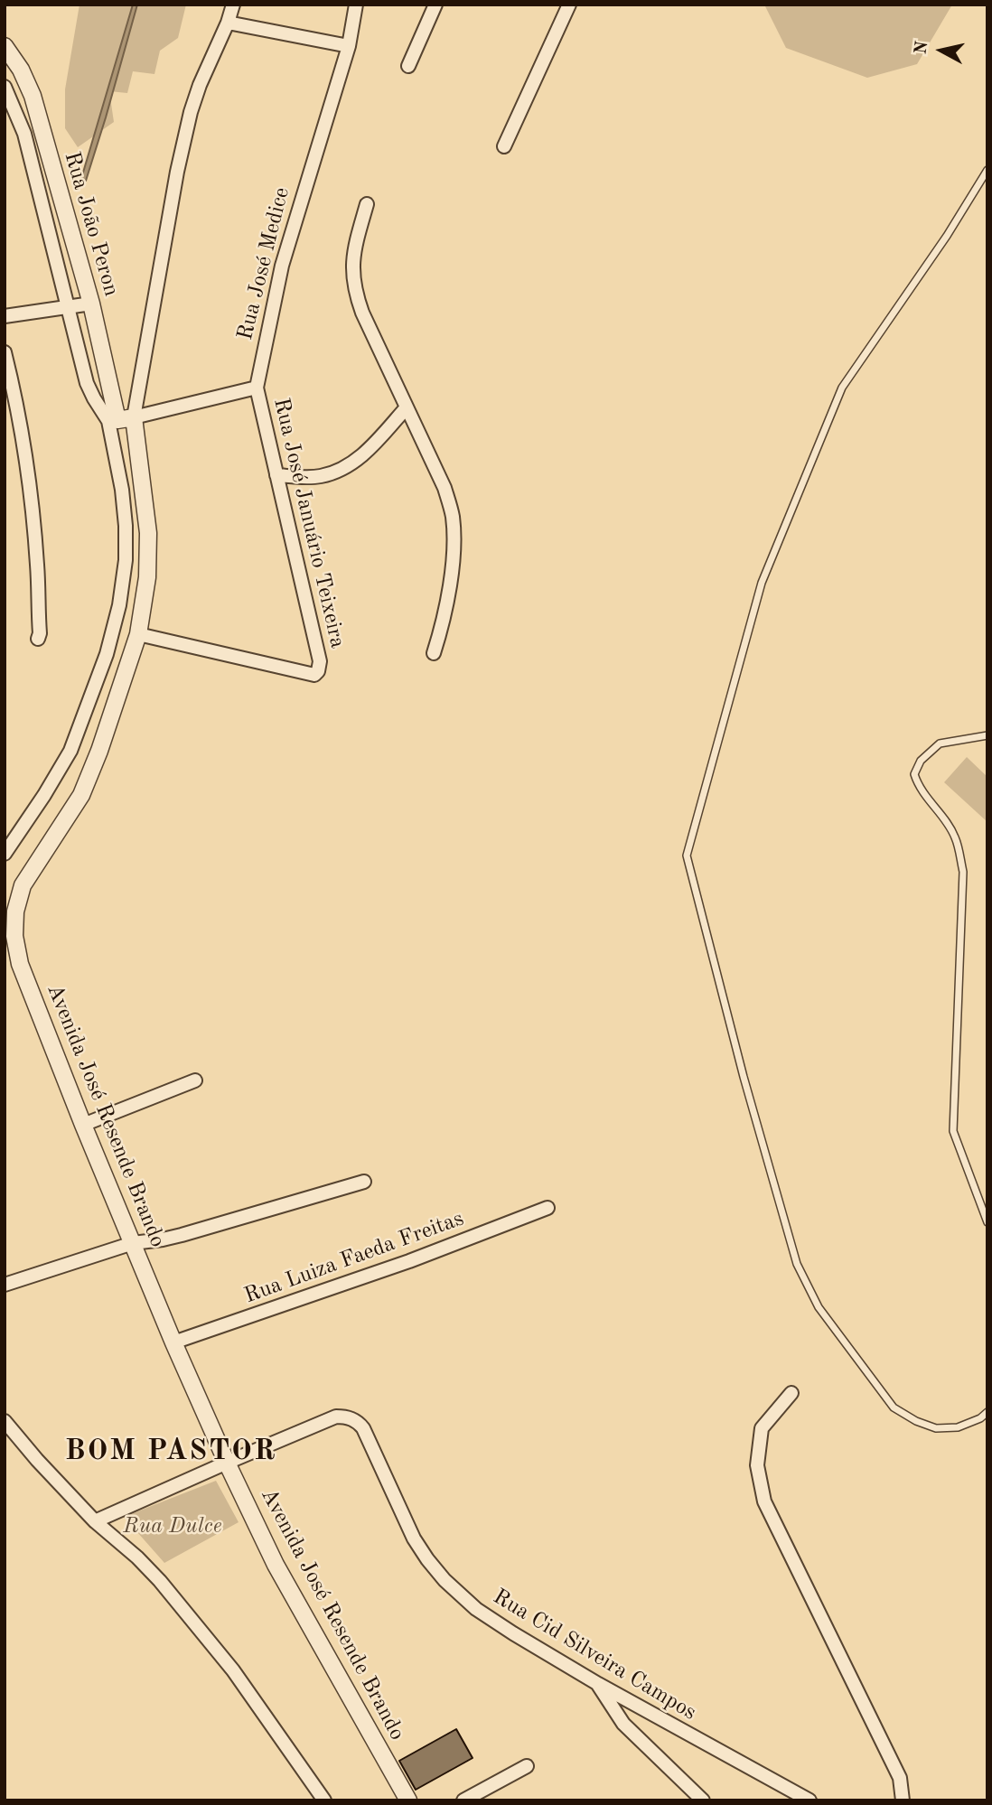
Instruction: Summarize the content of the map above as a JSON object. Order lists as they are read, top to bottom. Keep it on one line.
{"streets":{"street":["Rua João Peron","Rua José Medice","Rua José Januário Teixeira","Avenida José Resende Brando","Rua Luiza Faeda Freitas","Rua Cid Silveira Campos"]},"crossings":[["Rua João Peron","Avenida José Resende Brando"],["Rua José Medice","Rua José Januário Teixeira"],["Rua José Januário Teixeira","Avenida José Resende Brando"],["Avenida José Resende Brando","Rua Luiza Faeda Freitas"],["Avenida José Resende Brando","Rua Cid Silveira Campos"]],"districts":["BOM PASTOR"],"parks":["Rua Dulce"],"north":"left"}
